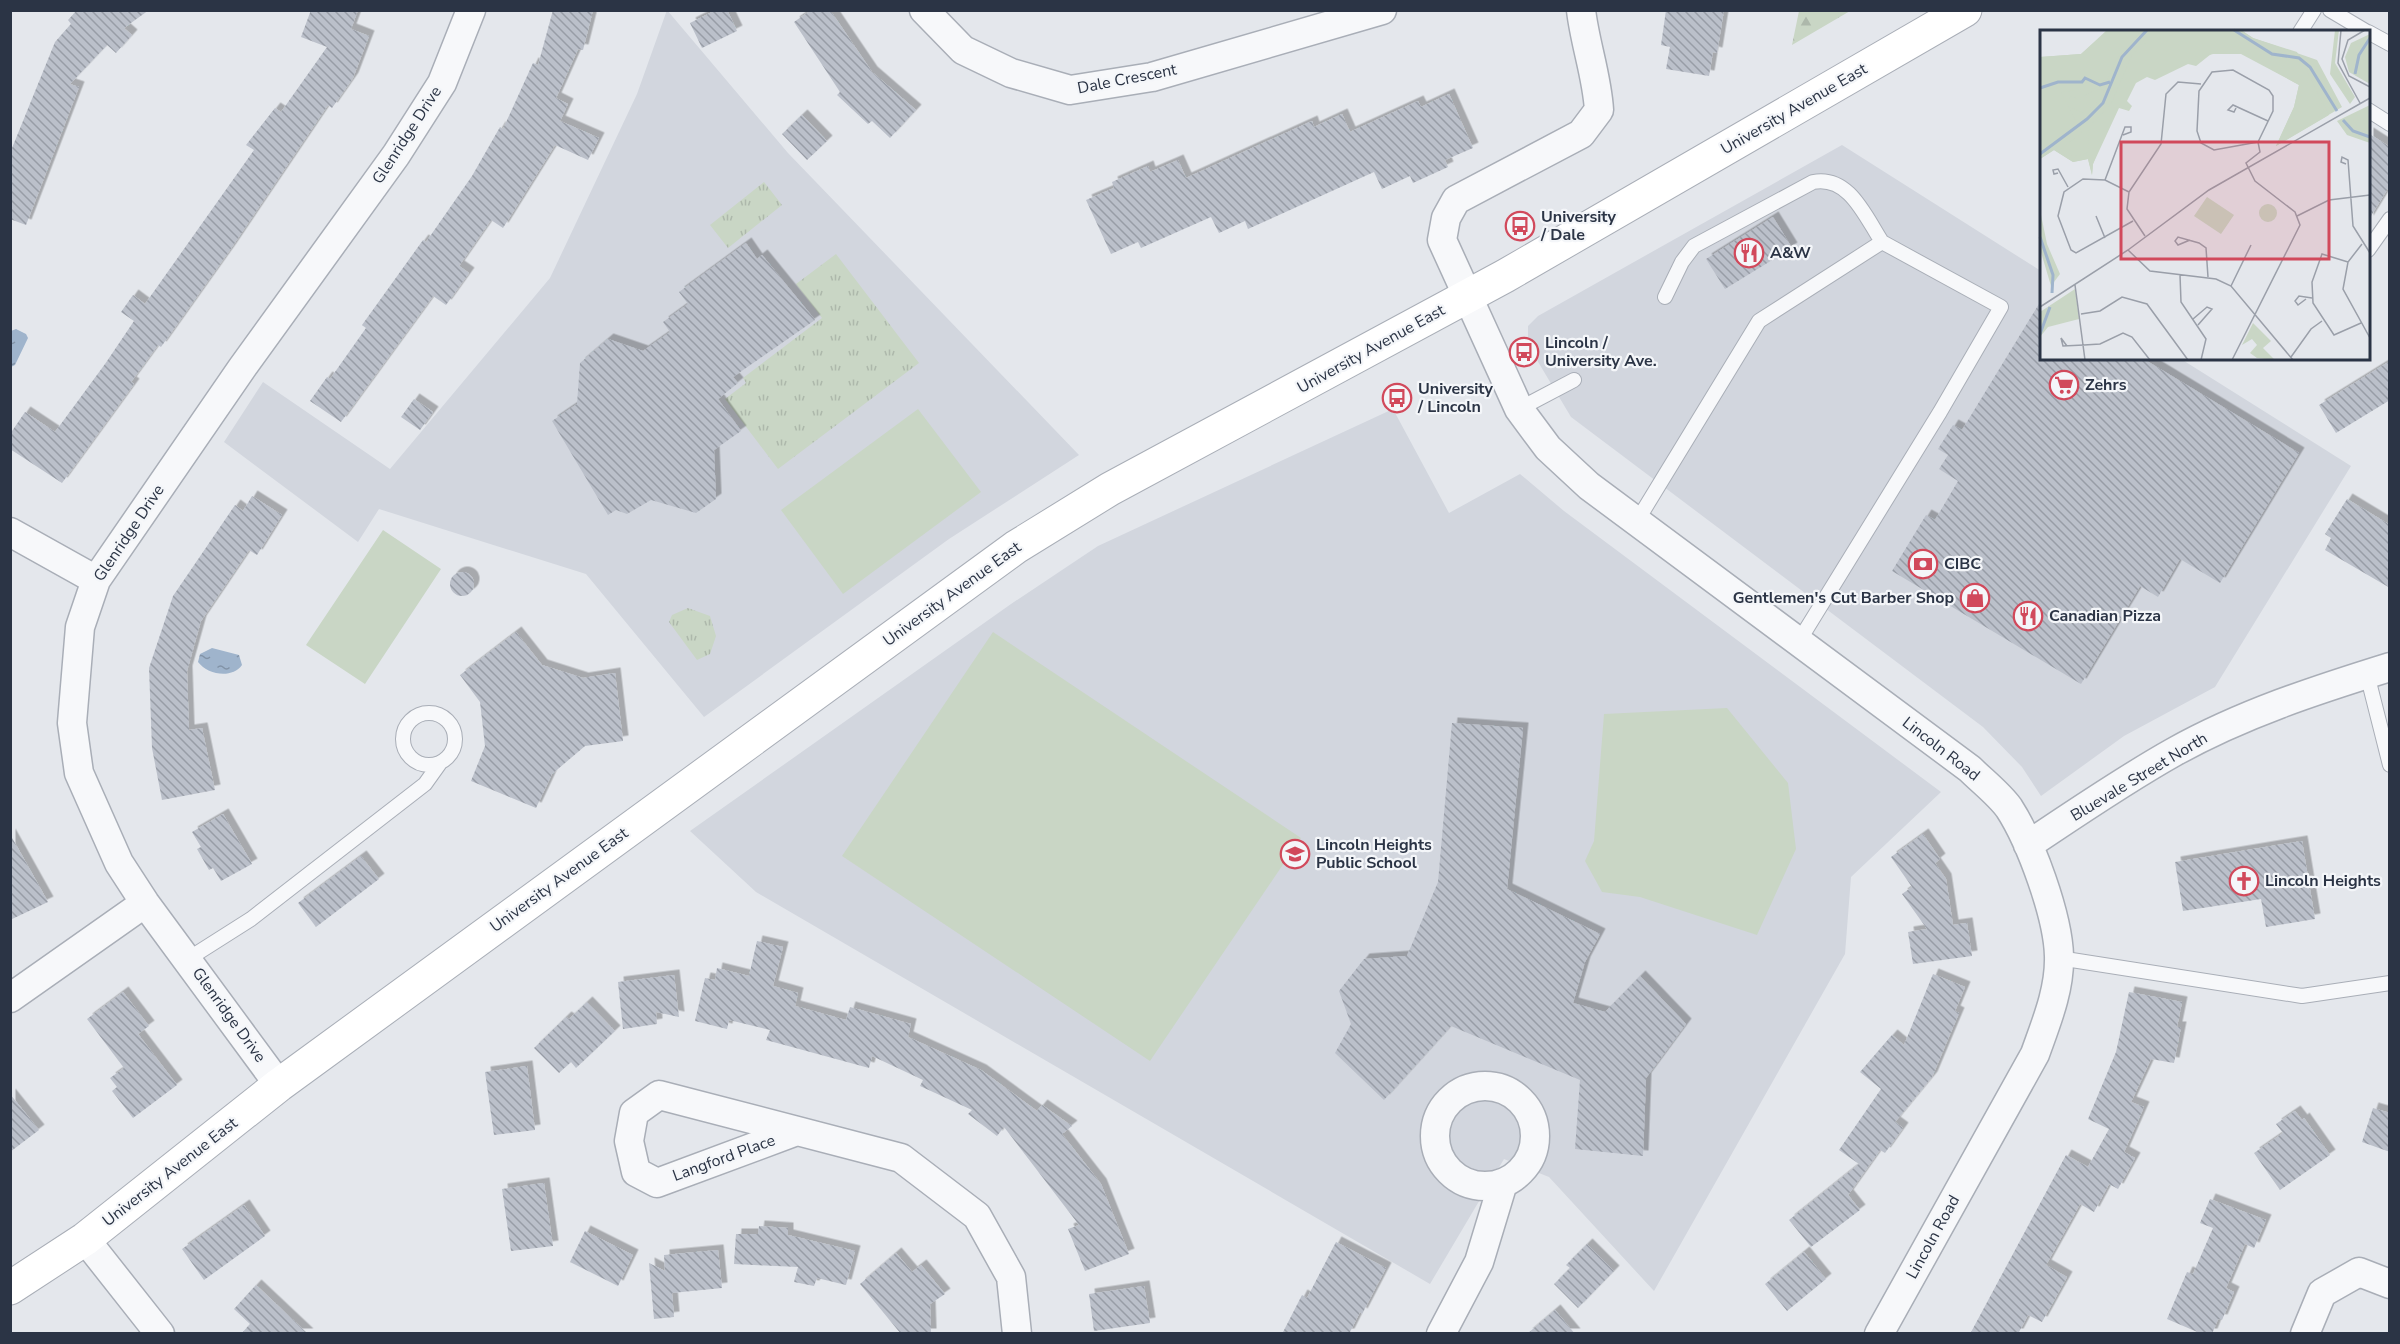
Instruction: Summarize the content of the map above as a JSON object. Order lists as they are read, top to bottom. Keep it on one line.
{"streets":{"main road":["University Avenue East"],"street":["Dale Crescent","Glenridge Drive","Lincoln Road","Bluevale Street North","Langford Place"]},"crossings":[["University Avenue East","Glenridge Drive"],["University Avenue East","Lincoln Road"],["Lincoln Road","Bluevale Street North"]],"places":{"bus stop":["University / Dale","Lincoln / University Ave.","University / Lincoln"],"restaurant":["A&W","Canadian Pizza"],"supermarket":["Zehrs"],"bank":["CIBC"],"shop":["Gentlemen's Cut Barber Shop"],"school or university":["Lincoln Heights Public School"],"church":["Lincoln Heights"]}}
